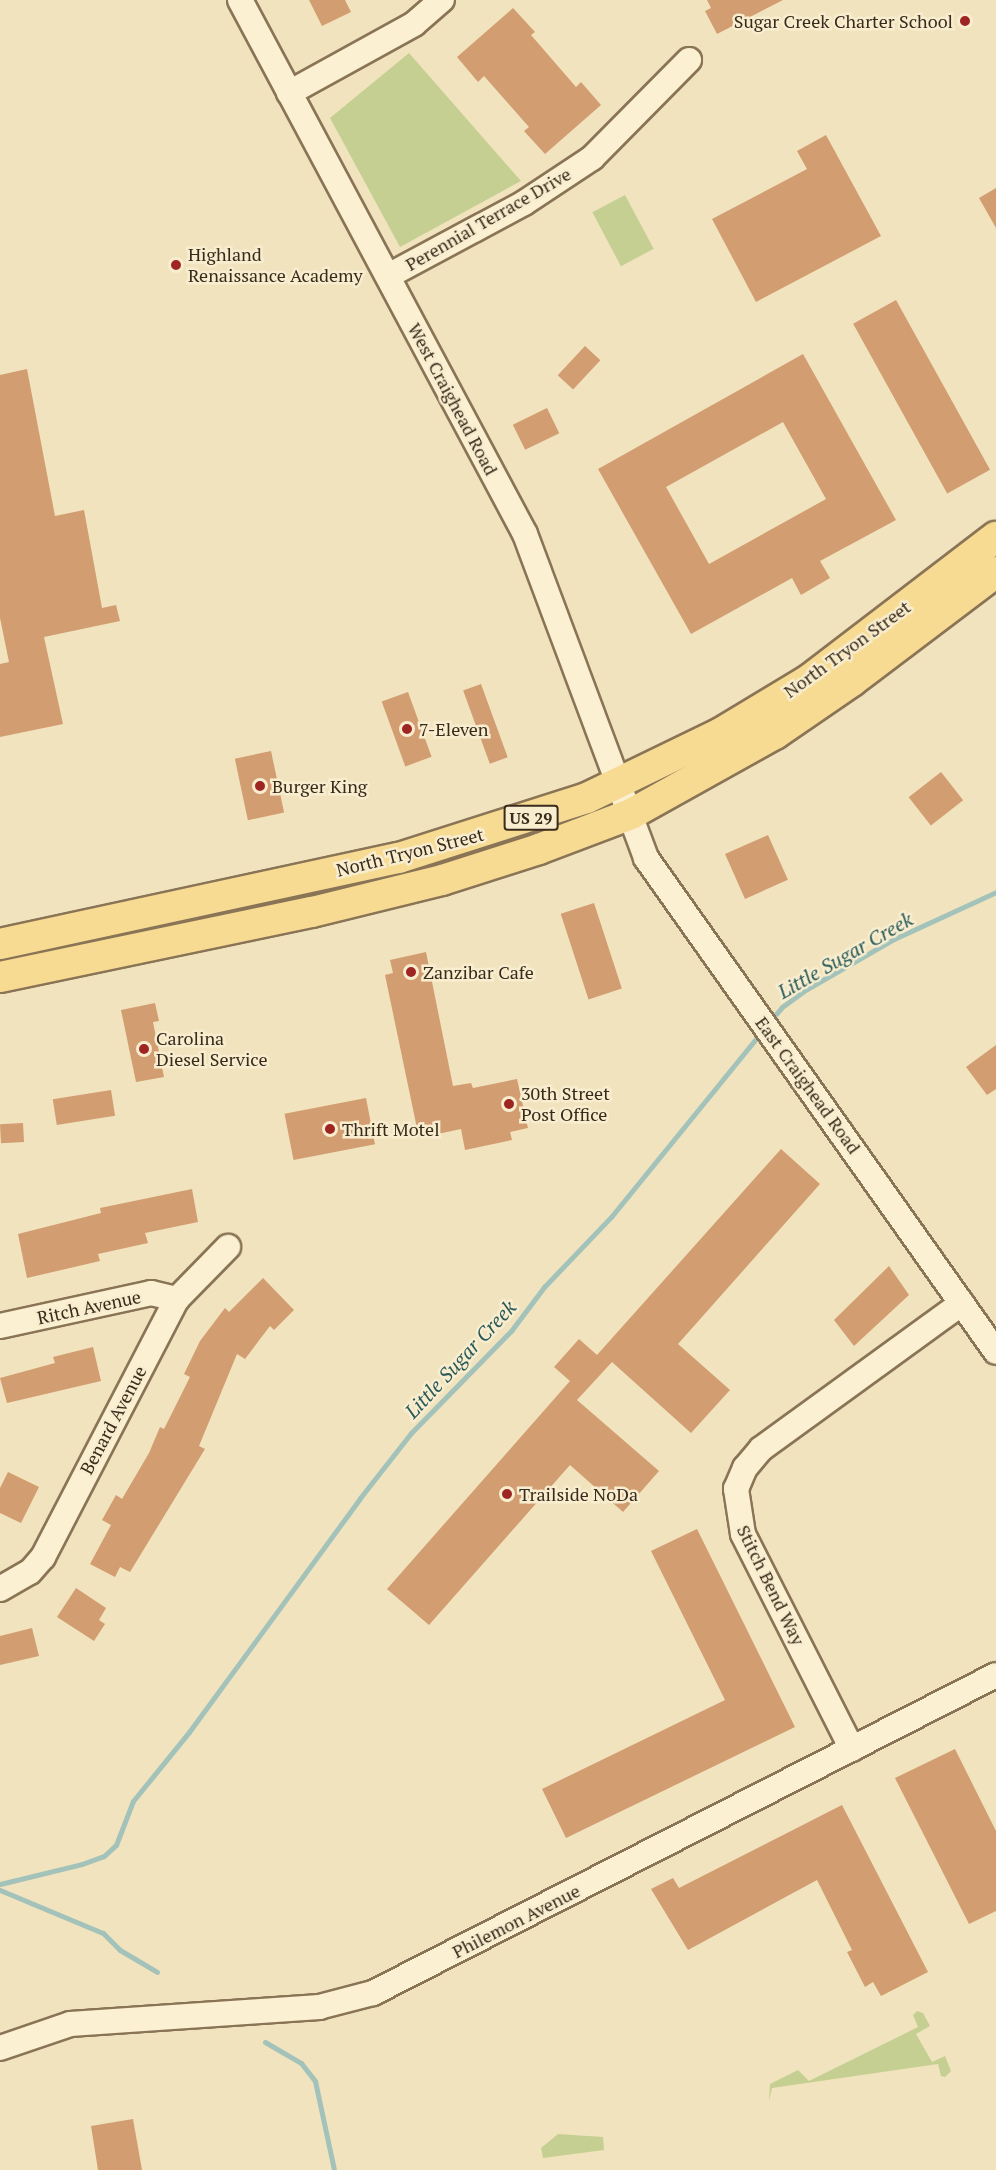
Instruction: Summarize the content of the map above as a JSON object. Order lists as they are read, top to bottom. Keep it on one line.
{"streets":{"main road":["North Tryon Street","US 29"],"street":["Perennial Terrace Drive","West Craighead Road","East Craighead Road","Ritch Avenue","Benard Avenue","Stitch Bend Way","Philemon Avenue"]},"crossings":[["Perennial Terrace Drive","West Craighead Road"],["West Craighead Road","North Tryon Street"],["West Craighead Road","East Craighead Road"],["North Tryon Street","East Craighead Road"],["East Craighead Road","Stitch Bend Way"],["Ritch Avenue","Benard Avenue"],["Stitch Bend Way","Philemon Avenue"]],"water":["Little Sugar Creek"],"places":["Sugar Creek Charter School","Highland Renaissance Academy","7-Eleven","Burger King","Zanzibar Cafe","Carolina Diesel Service","30th Street Post Office","Thrift Motel","Trailside NoDa"]}
